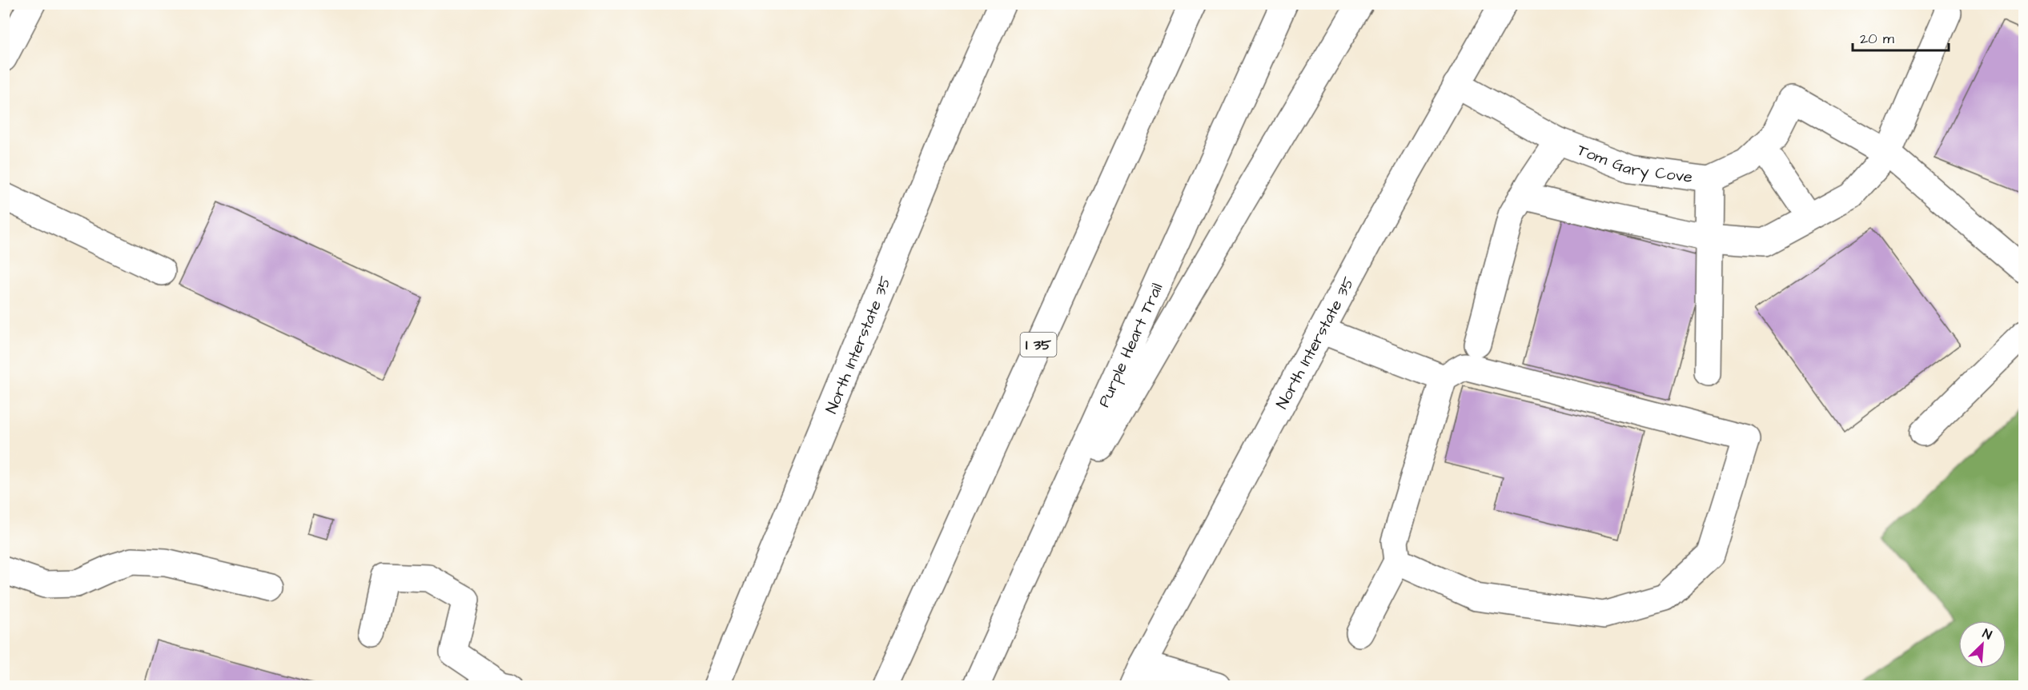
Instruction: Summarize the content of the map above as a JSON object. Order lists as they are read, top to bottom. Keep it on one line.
{"streets":{"main road":["Tom Gary Cove","North Interstate 35","I 35","Purple Heart Trail"]},"crossings":[["Tom Gary Cove","North Interstate 35"]],"scale_bar":"20 m","north":"top right"}
